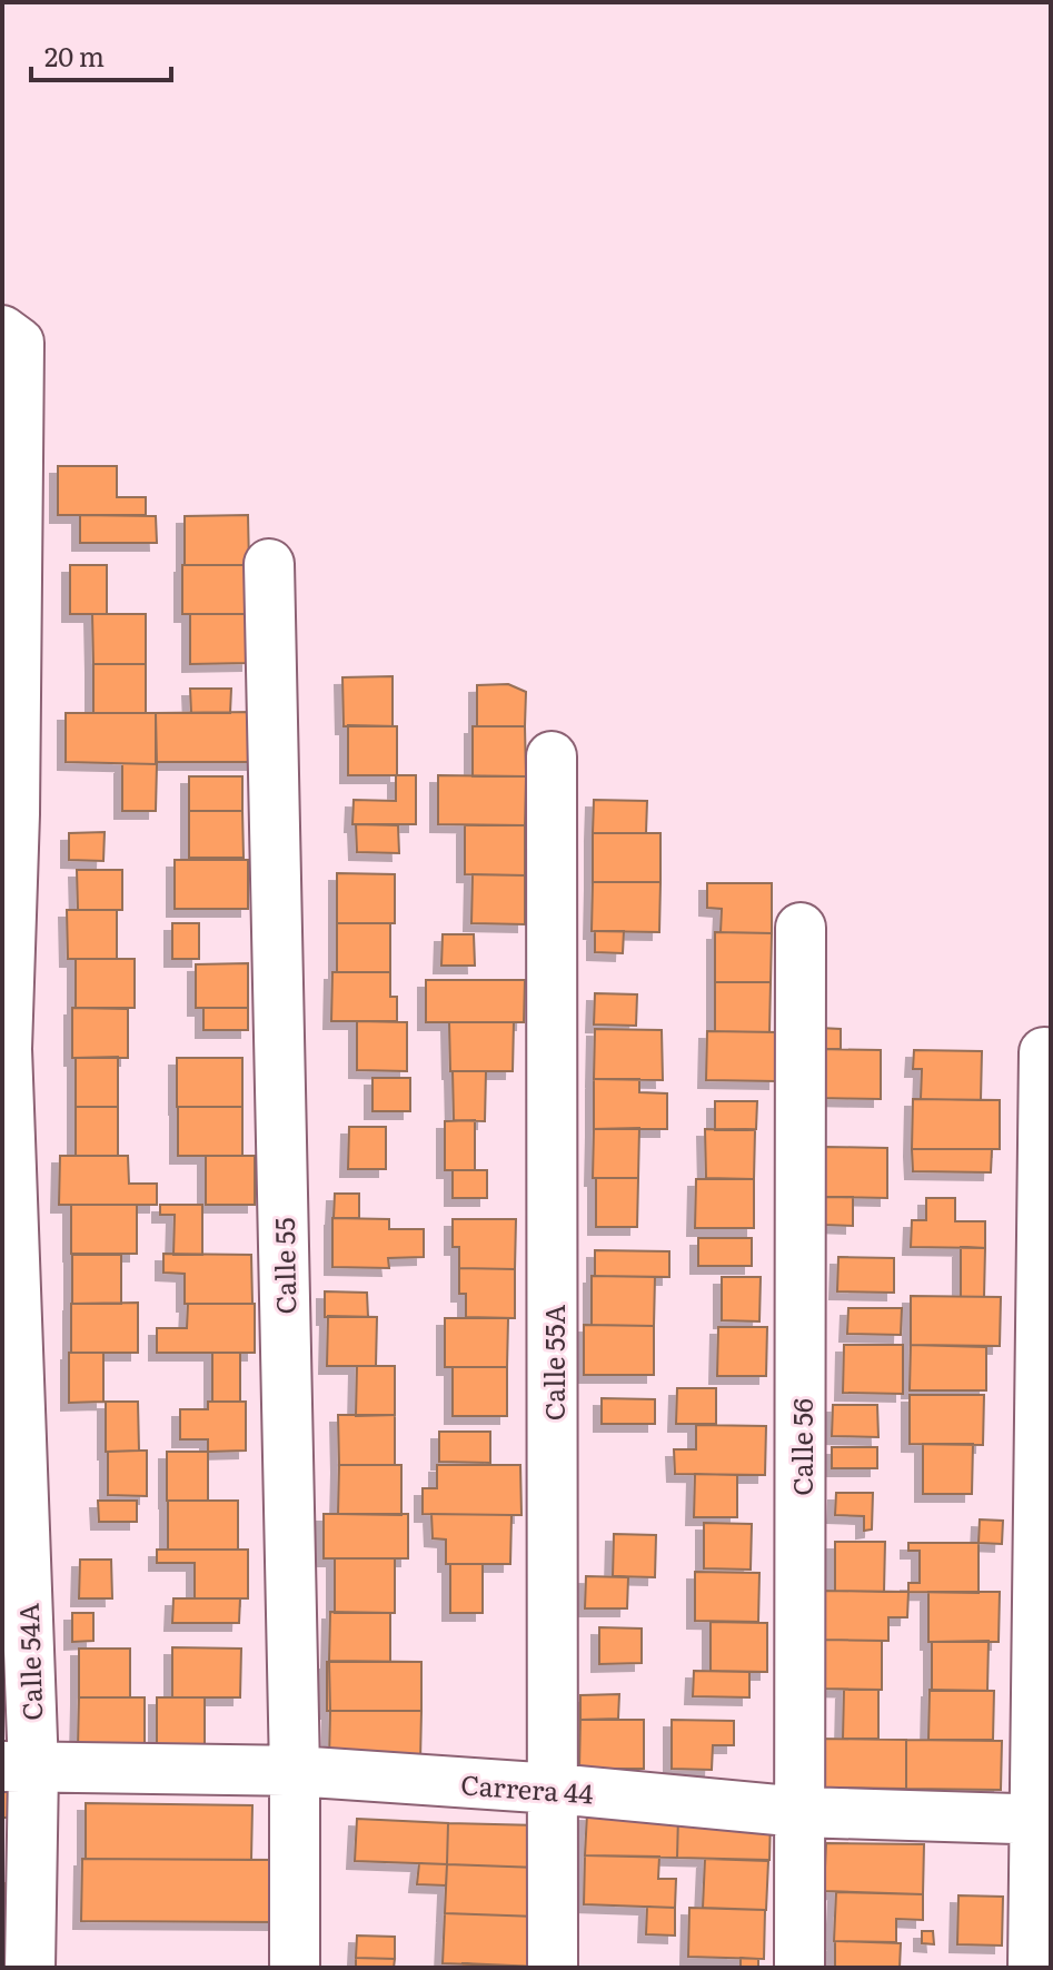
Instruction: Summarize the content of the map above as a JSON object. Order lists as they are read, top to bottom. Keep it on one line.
{"streets":{"street":["Calle 55","Calle 55A","Calle 56","Calle 54A","Carrera 44"]},"crossings":[["Calle 55","Carrera 44"],["Calle 55A","Carrera 44"],["Calle 56","Carrera 44"],["Calle 54A","Carrera 44"]],"scale_bar":"20 m"}
